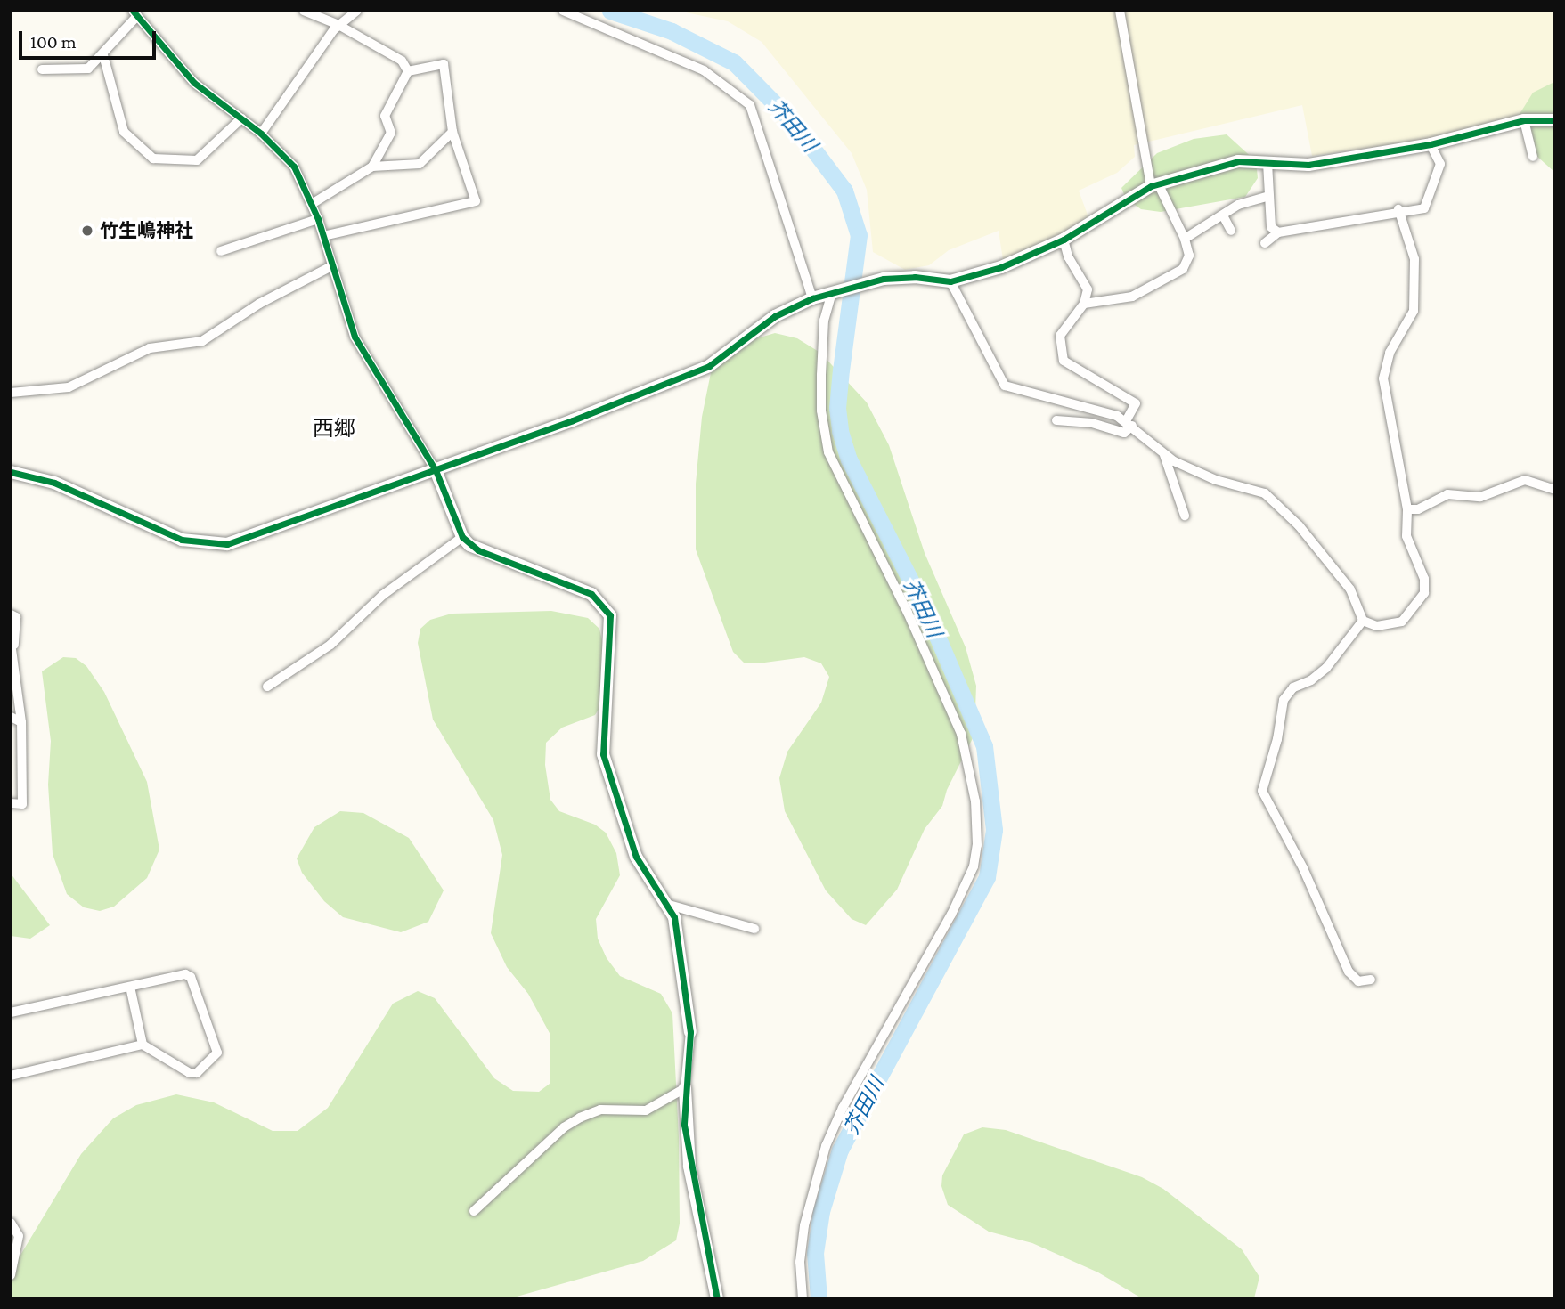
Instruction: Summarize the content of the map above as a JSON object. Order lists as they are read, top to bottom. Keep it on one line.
{"districts":["西郷"],"water":["芥田川"],"places":["竹生嶋神社"],"scale_bar":"100 m"}
